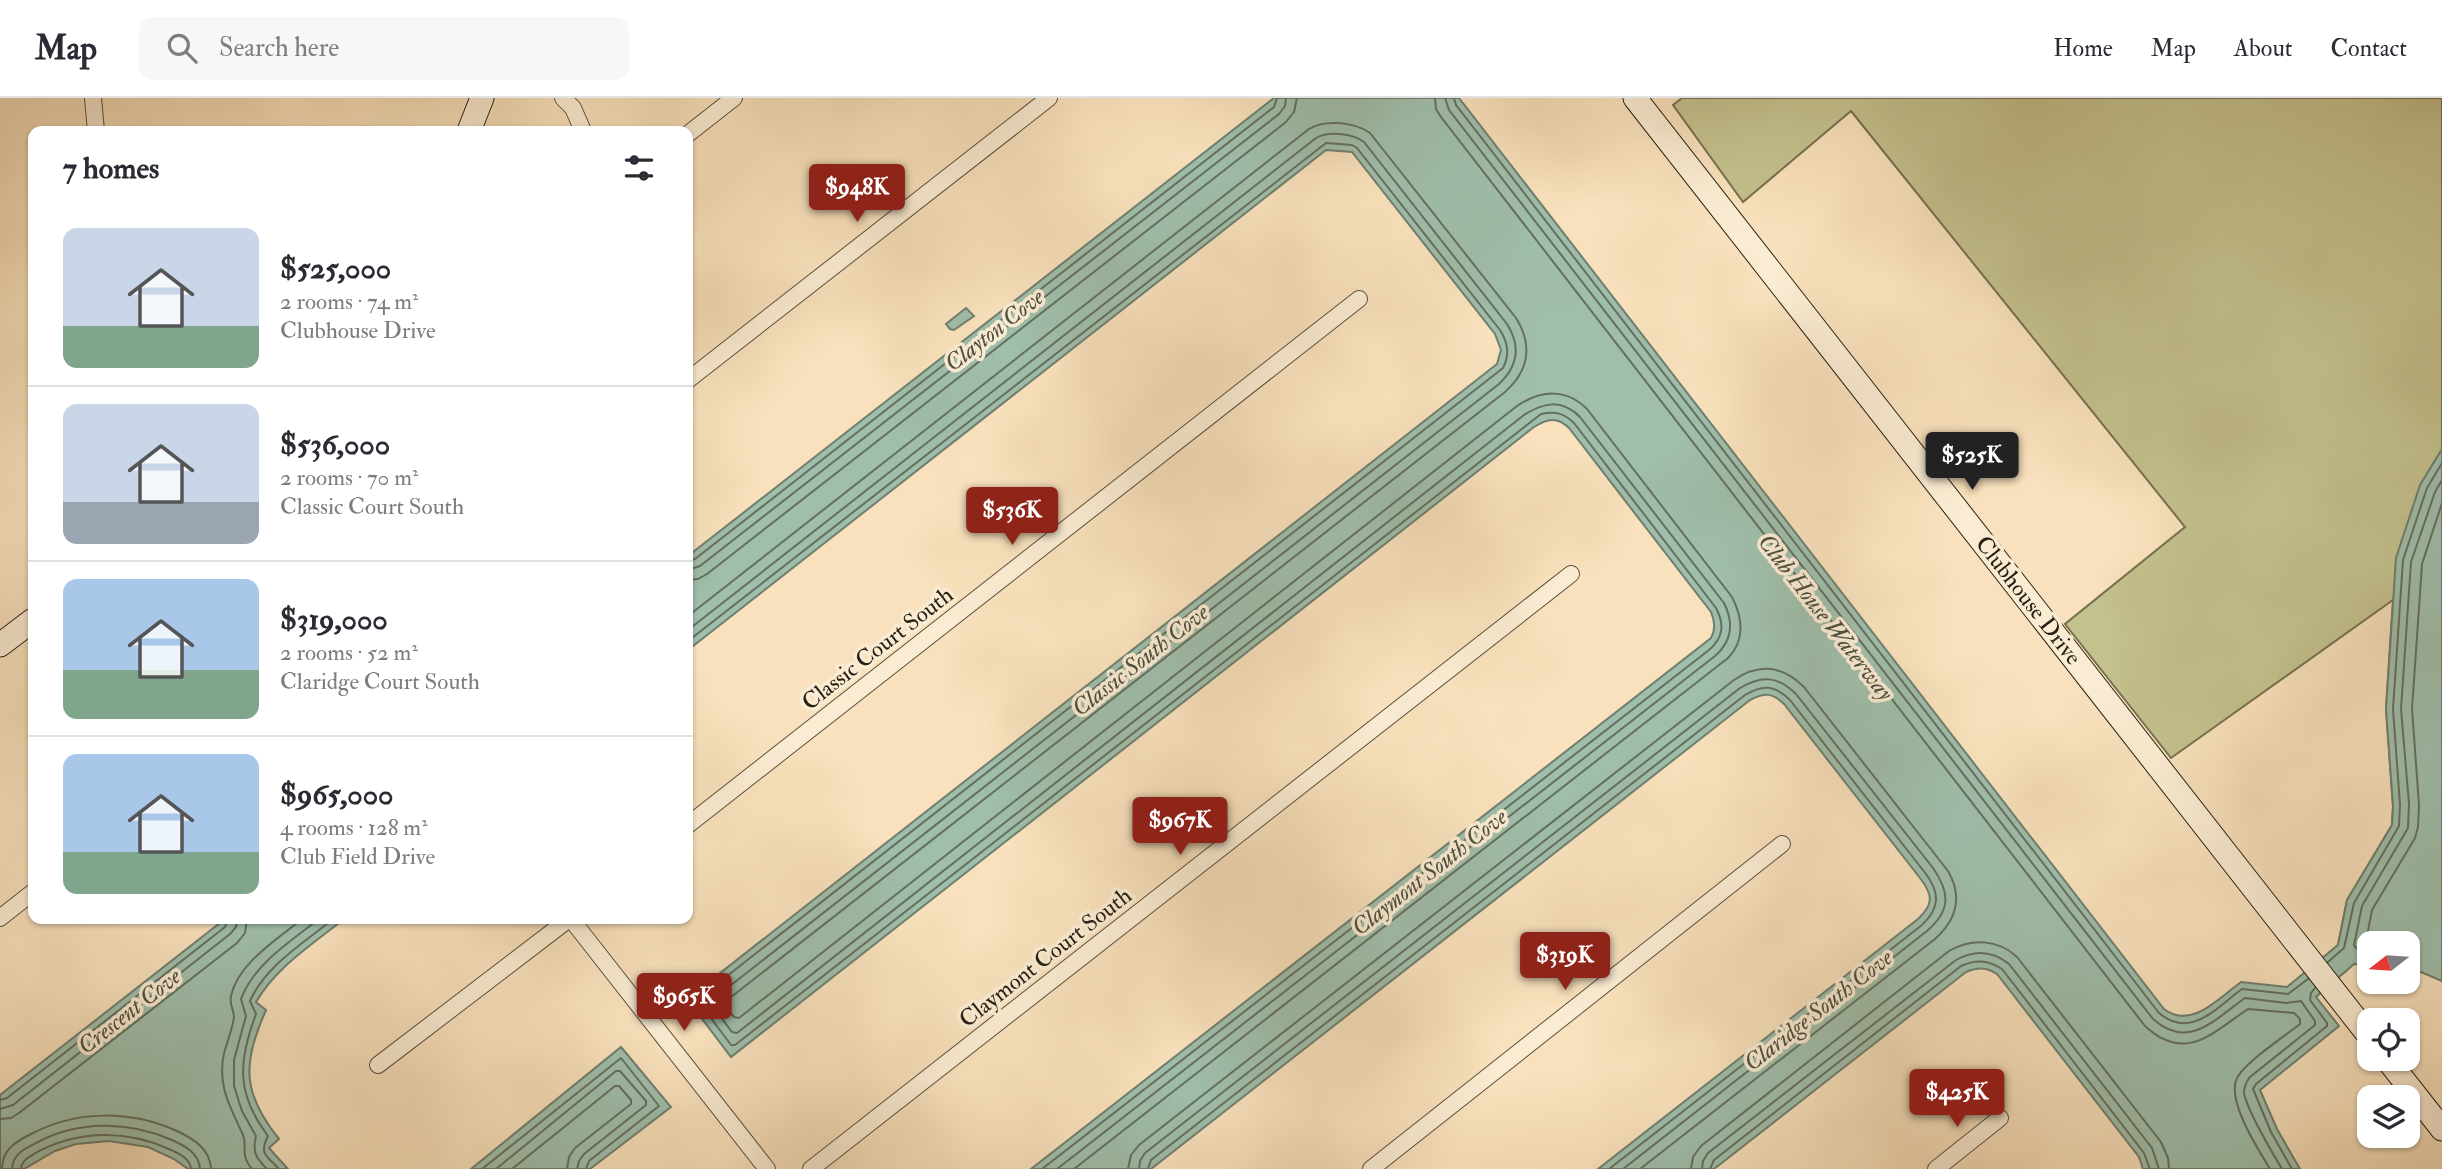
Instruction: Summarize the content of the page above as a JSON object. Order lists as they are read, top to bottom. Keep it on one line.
{"streets":{"street":["Clubhouse Drive","Classic Court South","Claymont Court South"]},"water":["Clayton Cove","Club House Waterway","Classic South Cove","Claymont South Cove","Claridge South Cove","Crescent Cove"],"north":"left","page":{"header":"Map","search":"Search here","nav":["Home","Map","About","Contact"],"heading":"7 homes","price":["$948K","$525K","$536K","$967K","$319K","$965K","$425K"],"list":[{"name":"$525,000","note":"2 rooms · 74 m² · Clubhouse Drive"},{"name":"$536,000","note":"2 rooms · 70 m² · Classic Court South"},{"name":"$319,000","note":"2 rooms · 52 m² · Claridge Court South"},{"name":"$965,000","note":"4 rooms · 128 m² · Club Field Drive"}]}}
